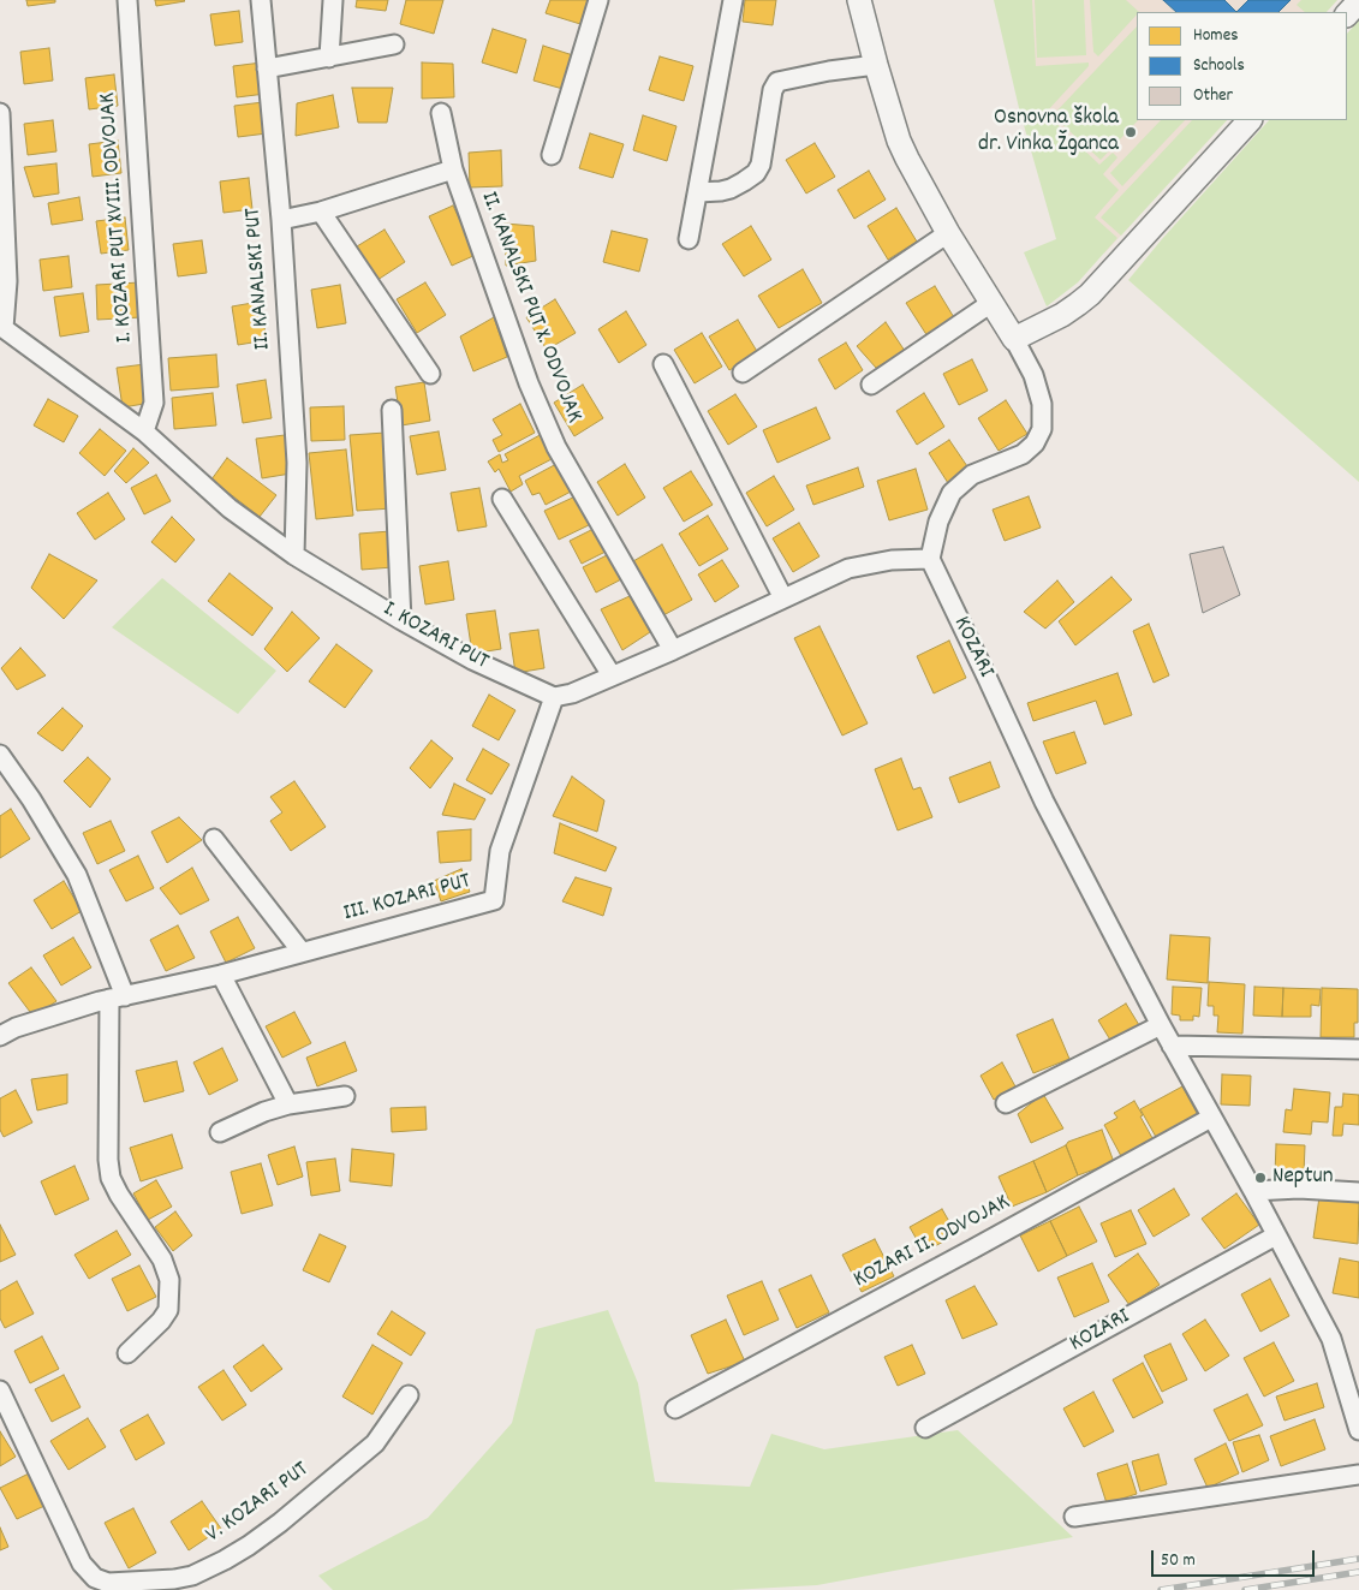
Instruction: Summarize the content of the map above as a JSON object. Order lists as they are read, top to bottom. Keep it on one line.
{"streets":{"street":["I. KOZARI PUT XVIII. ODVOJAK","II. KANALSKI PUT","II. KANALSKI PUT X. ODVOJAK","I. KOZARI PUT","KOZARI","III. KOZARI PUT","KOZARI II. ODVOJAK","V. KOZARI PUT"]},"crossings":[["I. KOZARI PUT XVIII. ODVOJAK","I. KOZARI PUT"],["II. KANALSKI PUT","I. KOZARI PUT"],["I. KOZARI PUT","III. KOZARI PUT"],["KOZARI","KOZARI II. ODVOJAK"]],"places":["Osnovna škola dr. Vinka Žganca","Neptun"],"legend":["Homes","Schools","Other"],"scale_bar":"50 m"}
